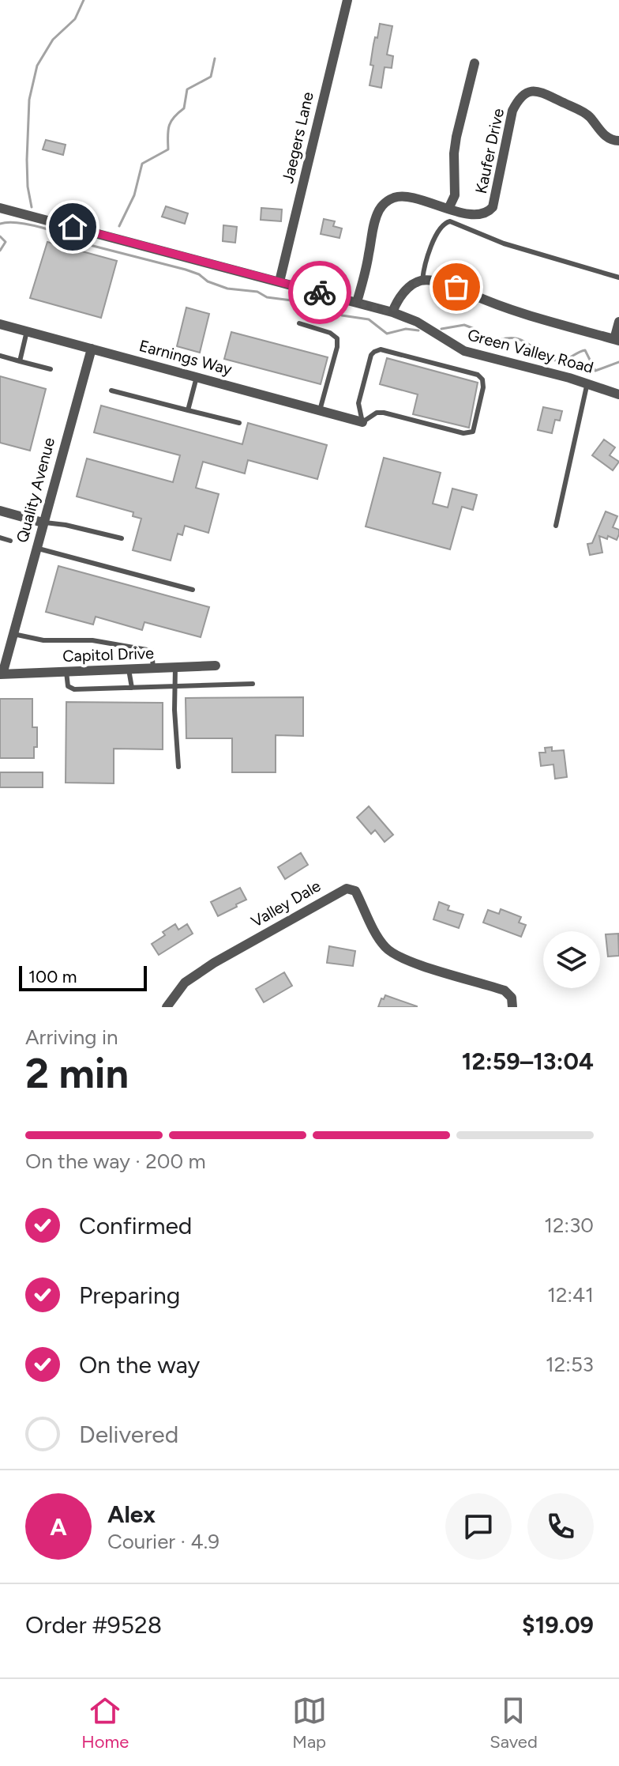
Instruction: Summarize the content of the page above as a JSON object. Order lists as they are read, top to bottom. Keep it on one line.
{"streets":{"street":["Jaegers Lane","Kaufer Drive","Green Valley Road","Earnings Way","Quality Avenue","Capitol Drive","Valley Dale"]},"crossings":[["Jaegers Lane","Green Valley Road"],["Kaufer Drive","Green Valley Road"],["Earnings Way","Quality Avenue"],["Quality Avenue","Capitol Drive"]],"scale_bar":"100 m","page":{"scale":"100 m","heading":["2 min","Arriving in","12:59–13:04"],"panel":["Alex","Courier · 4.9","Order #9528","$19.09"],"bar":"On the way · 200 m","list":[["Confirmed","12:30"],["Preparing","12:41"],["On the way","12:53"],"Delivered"],"round":"A","tabs":["Home","Map","Saved"]}}
